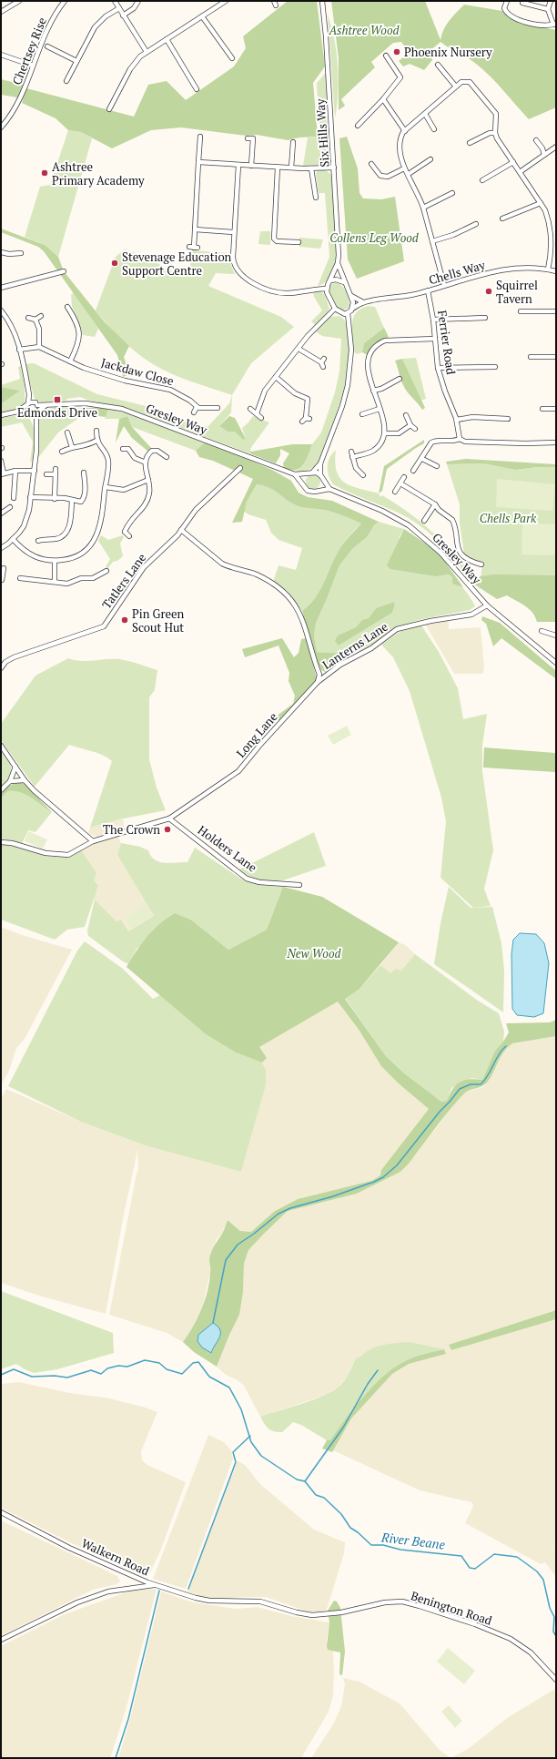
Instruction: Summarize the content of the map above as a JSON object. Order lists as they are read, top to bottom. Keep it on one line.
{"streets":{"street":["Chertsey Rise","Six Hills Way","Chells Way","Ferrier Road","Jackdaw Close","Gresley Way","Tatlers Lane","Lanterns Lane","Long Lane","Holders Lane","Walkern Road","Benington Road"]},"crossings":[["Six Hills Way","Chells Way"],["Chells Way","Ferrier Road"],["Gresley Way","Lanterns Lane"],["Lanterns Lane","Long Lane"],["Long Lane","Holders Lane"],["Walkern Road","Benington Road"]],"water":["River Beane"],"parks":["Ashtree Wood","Collens Leg Wood","Chells Park","New Wood"],"places":{"other":["Phoenix Nursery","Ashtree Primary Academy","Stevenage Education Support Centre","Squirrel Tavern","Pin Green Scout Hut","The Crown"],"transit":["Edmonds Drive"]}}
